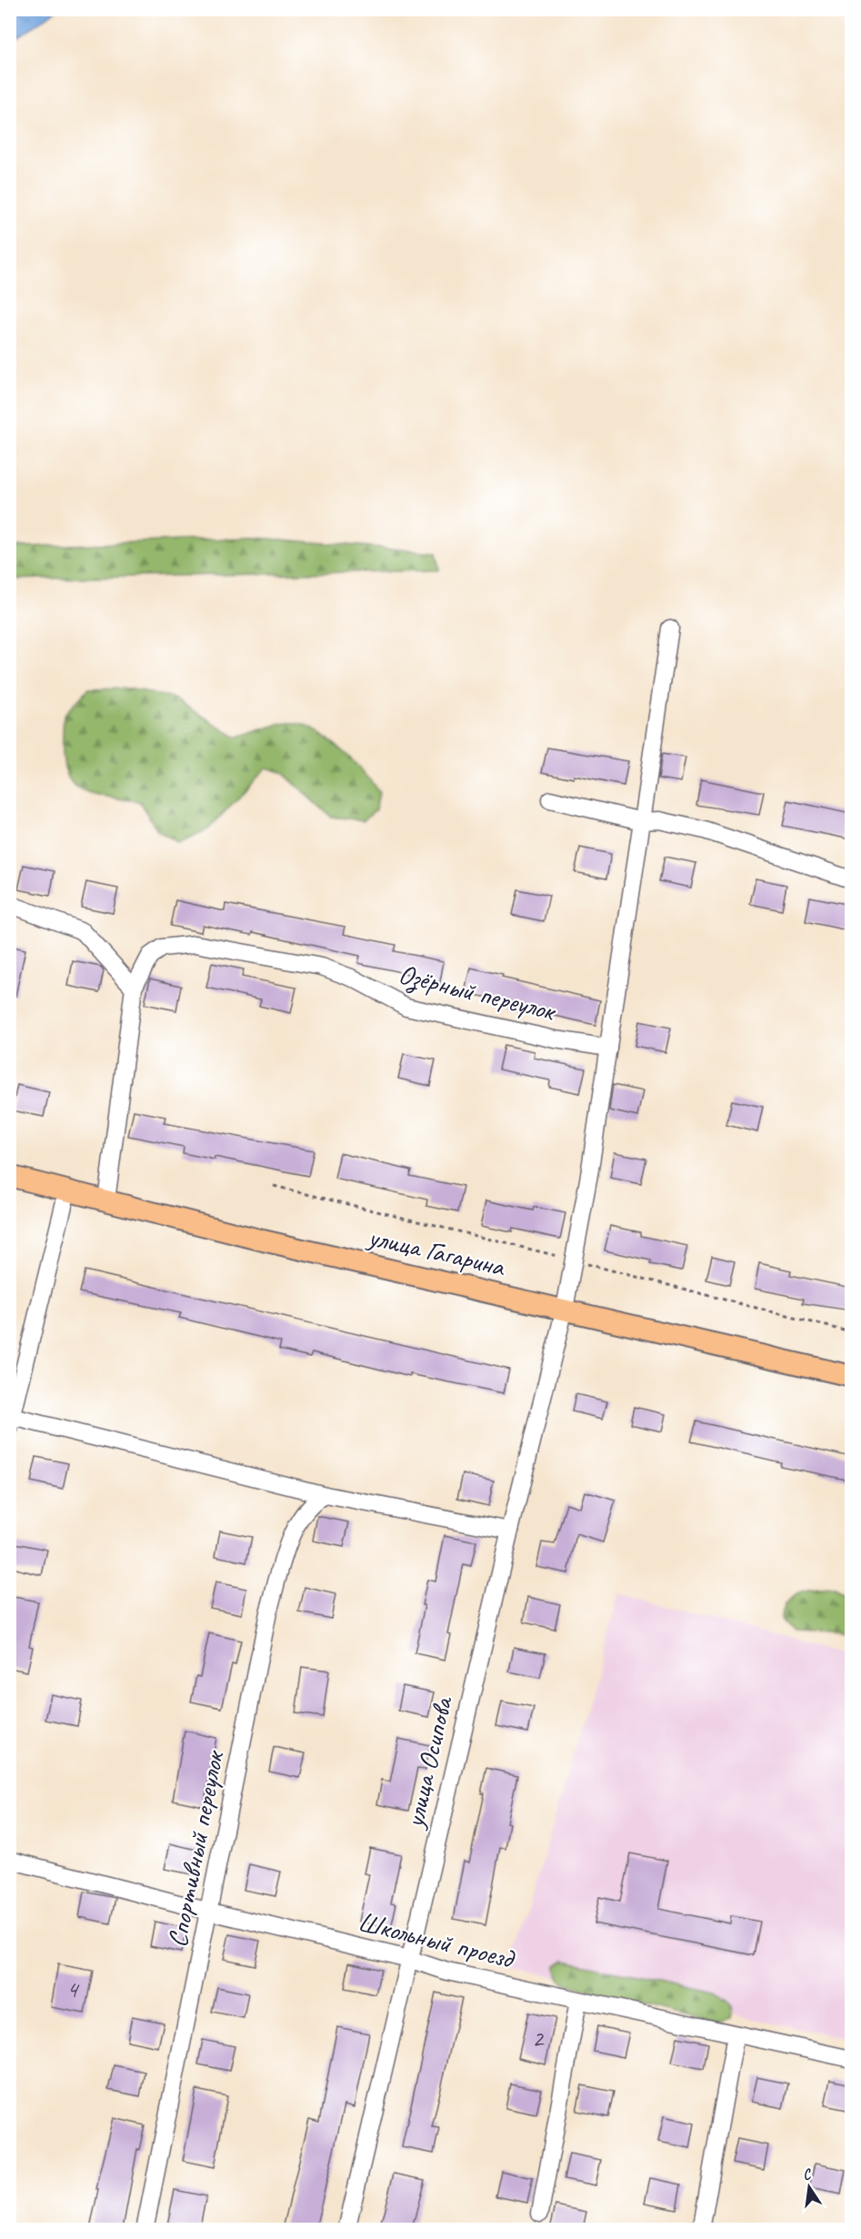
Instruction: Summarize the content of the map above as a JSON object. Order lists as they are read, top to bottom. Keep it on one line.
{"streets":{"main road":["улица Гагарина"],"street":["Озёрный переулок","улица Осипова","Спортивный переулок","Школьный проезд"]},"crossings":[["Озёрный переулок","улица Гагарина"],["Озёрный переулок","улица Осипова"],["улица Гагарина","улица Осипова"],["улица Осипова","Школьный проезд"],["Спортивный переулок","Школьный проезд"]],"house_numbers":["4","2"],"north":"top"}
